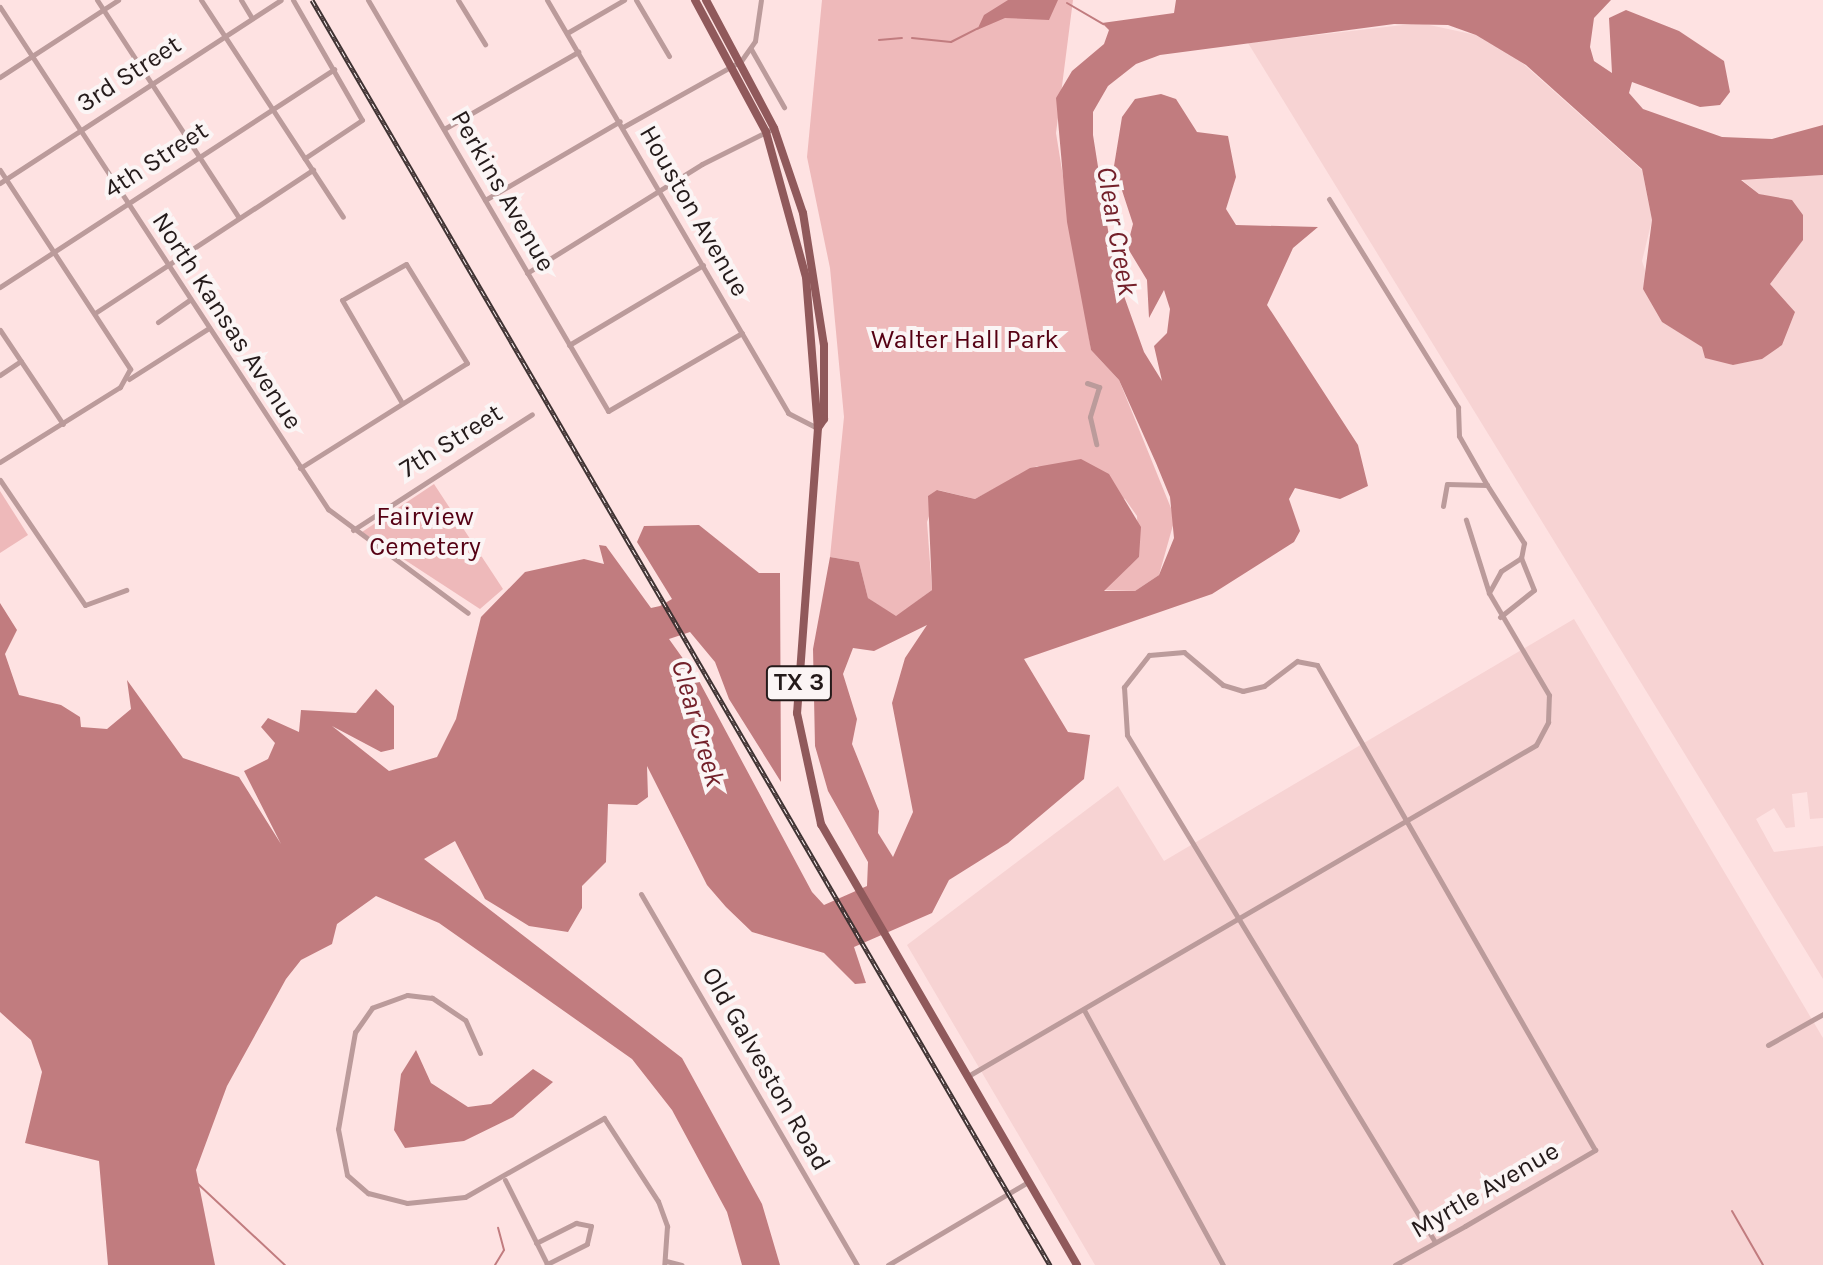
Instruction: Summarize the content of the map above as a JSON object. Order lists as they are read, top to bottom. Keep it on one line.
{"streets":{"main road":["TX 3"],"street":["3rd Street","4th Street","Perkins Avenue","Houston Avenue","North Kansas Avenue","7th Street","Old Galveston Road","Myrtle Avenue"]},"crossings":[["3rd Street","North Kansas Avenue"],["4th Street","North Kansas Avenue"],["Perkins Avenue","Houston Avenue"],["Houston Avenue","TX 3"],["North Kansas Avenue","7th Street"]],"water":["Clear Creek"],"parks":["Walter Hall Park","Fairview Cemetery"]}
